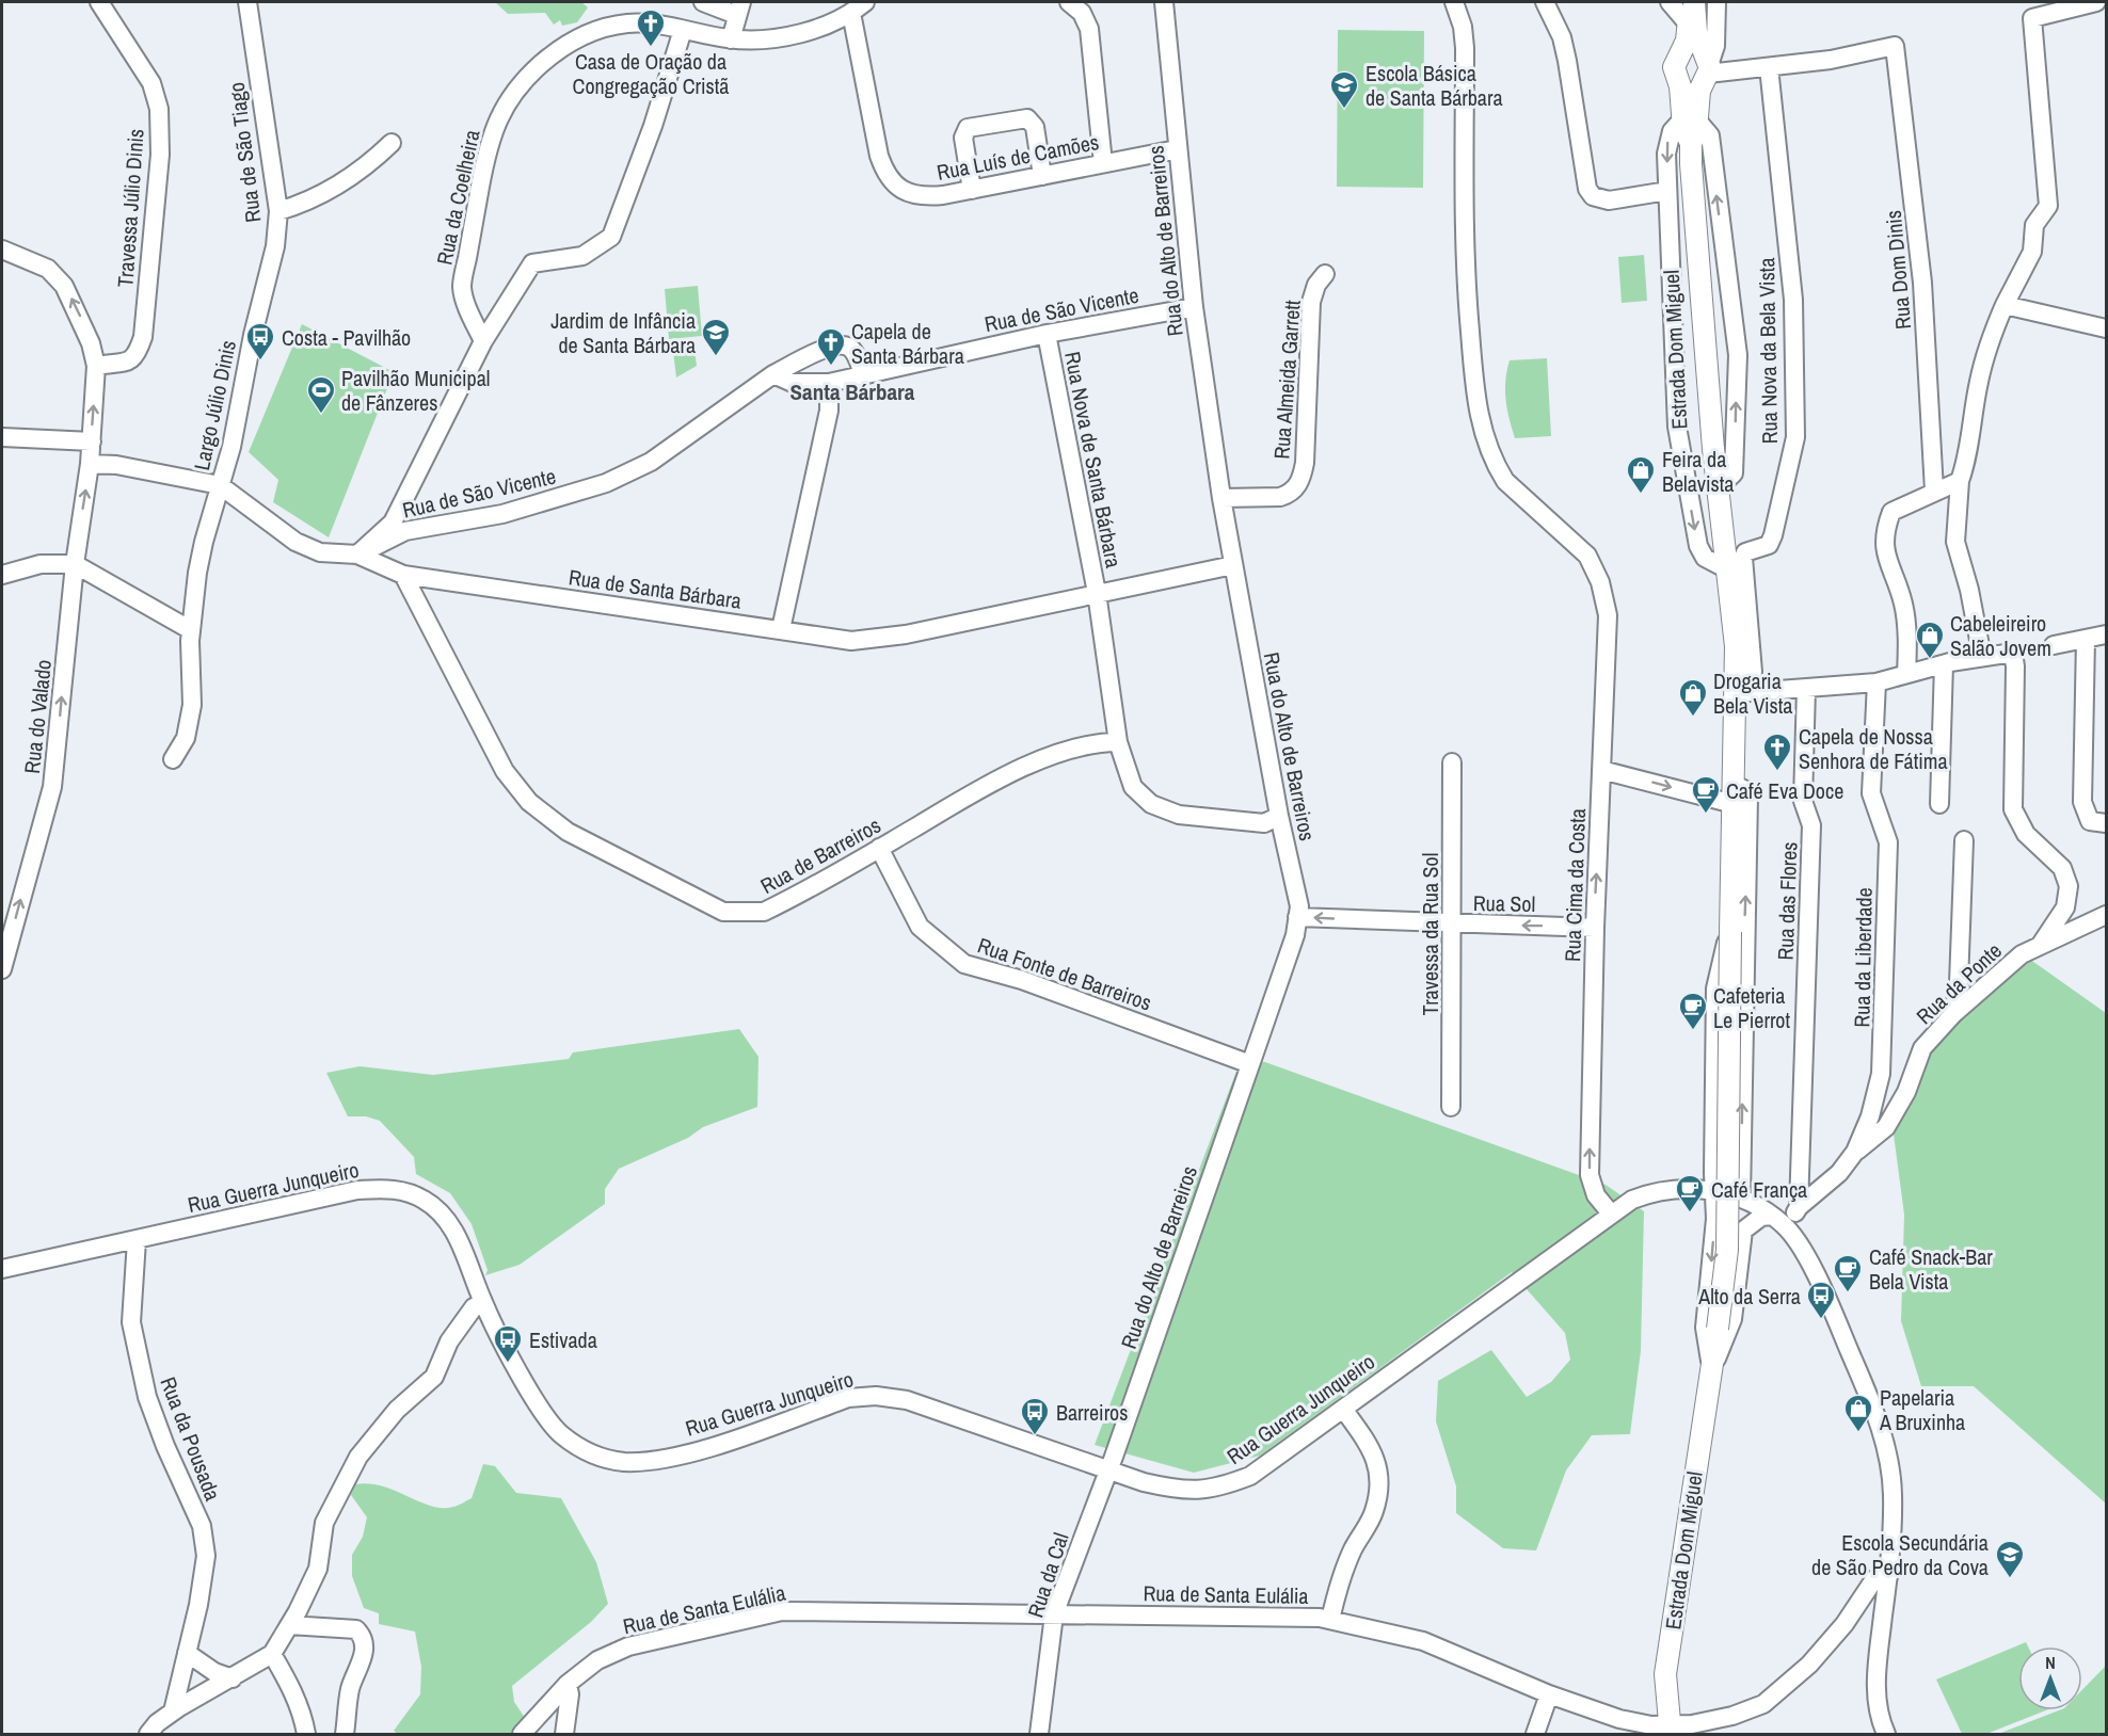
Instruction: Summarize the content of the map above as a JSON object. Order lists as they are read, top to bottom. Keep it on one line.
{"streets":{"main road":["Estrada Dom Miguel"],"street":["Rua de São Tiago","Rua Luís de Camões","Rua da Coelheira","Travessa Júlio Dinis","Rua do Alto de Barreiros","Rua Dom Dinis","Rua de São Vicente","Rua Nova da Bela Vista","Rua Almeida Garrett","Largo Júlio Dinis","Rua Nova de Santa Bárbara","Rua de Santa Bárbara","Rua do Valado","Rua de Barreiros","Rua Cima da Costa","Rua das Flores","Rua Sol","Travessa da Rua Sol","Rua da Liberdade","Rua Fonte de Barreiros","Rua da Ponte","Rua Guerra Junqueiro","Rua da Pousada","Rua da Cal","Rua de Santa Eulália"]},"crossings":[["Rua de São Tiago","Largo Júlio Dinis"],["Rua Luís de Camões","Rua da Coelheira"],["Rua Luís de Camões","Rua do Alto de Barreiros"],["Rua do Alto de Barreiros","Rua de São Vicente"],["Rua do Alto de Barreiros","Rua Almeida Garrett"],["Rua do Alto de Barreiros","Rua de Santa Bárbara"],["Rua do Alto de Barreiros","Rua Sol"],["Rua do Alto de Barreiros","Rua Fonte de Barreiros"],["Rua do Alto de Barreiros","Rua Guerra Junqueiro"],["Rua do Alto de Barreiros","Rua da Cal"],["Rua Dom Dinis","Rua Nova da Bela Vista"],["Rua de São Vicente","Rua Nova de Santa Bárbara"],["Rua de São Vicente","Rua de Santa Bárbara"],["Estrada Dom Miguel","Rua Nova da Bela Vista"],["Estrada Dom Miguel","Rua Guerra Junqueiro"],["Estrada Dom Miguel","Rua de Santa Eulália"],["Largo Júlio Dinis","Rua de Santa Bárbara"],["Rua Nova de Santa Bárbara","Rua de Santa Bárbara"],["Rua Nova de Santa Bárbara","Rua de Barreiros"],["Rua de Santa Bárbara","Rua do Valado"],["Rua de Santa Bárbara","Rua de Barreiros"],["Rua de Barreiros","Rua Fonte de Barreiros"],["Rua Cima da Costa","Rua Sol"],["Rua Cima da Costa","Rua Guerra Junqueiro"],["Rua das Flores","Rua da Liberdade"],["Rua Sol","Travessa da Rua Sol"],["Rua da Liberdade","Rua da Ponte"],["Rua Guerra Junqueiro","Rua da Pousada"],["Rua Guerra Junqueiro","Rua da Cal"],["Rua da Cal","Rua de Santa Eulália"]],"one_way":["Rua do Valado","Rua Cima da Costa","Rua Sol"],"districts":["Santa Bárbara"],"places":{"church":["Casa de Oração da Congregação Cristã","Capela de Santa Bárbara","Capela de Nossa Senhora de Fátima"],"school or university":["Escola Básica de Santa Bárbara","Jardim de Infância de Santa Bárbara","Escola Secundária de São Pedro da Cova"],"bus stop":["Costa - Pavilhão","Alto da Serra","Estivada","Barreiros"],"sports":["Pavilhão Municipal de Fânzeres"],"shop":["Feira da Belavista","Cabeleireiro Salão Jovem","Drogaria Bela Vista","Papelaria A Bruxinha"],"cafe":["Café Eva Doce","Cafeteria Le Pierrot","Café França","Café Snack-Bar Bela Vista"]},"north":"top"}
